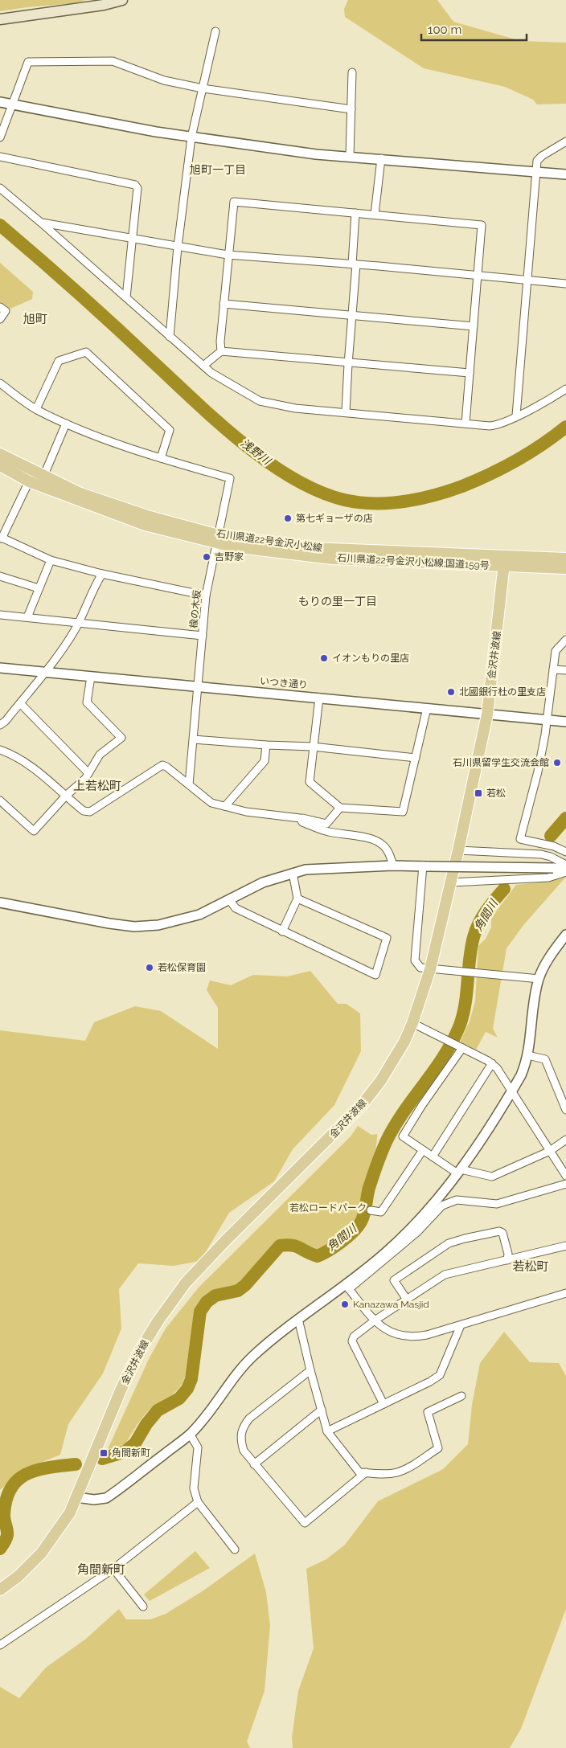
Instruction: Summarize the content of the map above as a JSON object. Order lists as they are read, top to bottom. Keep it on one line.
{"streets":{"main road":["石川県道22号金沢小松線","石川県道22号金沢小松線;国道159号","金沢井波線"],"street":["楡の木坂","いつき通り"]},"crossings":[["石川県道22号金沢小松線","石川県道22号金沢小松線;国道159号"],["石川県道22号金沢小松線","楡の木坂"],["石川県道22号金沢小松線;国道159号","楡の木坂"],["石川県道22号金沢小松線;国道159号","金沢井波線"],["楡の木坂","いつき通り"],["金沢井波線","いつき通り"]],"districts":["旭町一丁目","旭町","もりの里一丁目","上若松町","若松町","角間新町"],"water":["浅野川","角間川"],"parks":["若松ロードパーク"],"places":{"other":["第七ギョーザの店","吉野家","イオンもりの里店","北國銀行杜の里支店","石川県留学生交流会館","若松保育園","Kanazawa Masjid"],"transit":["若松","角間新町"]},"scale_bar":"100 m"}
